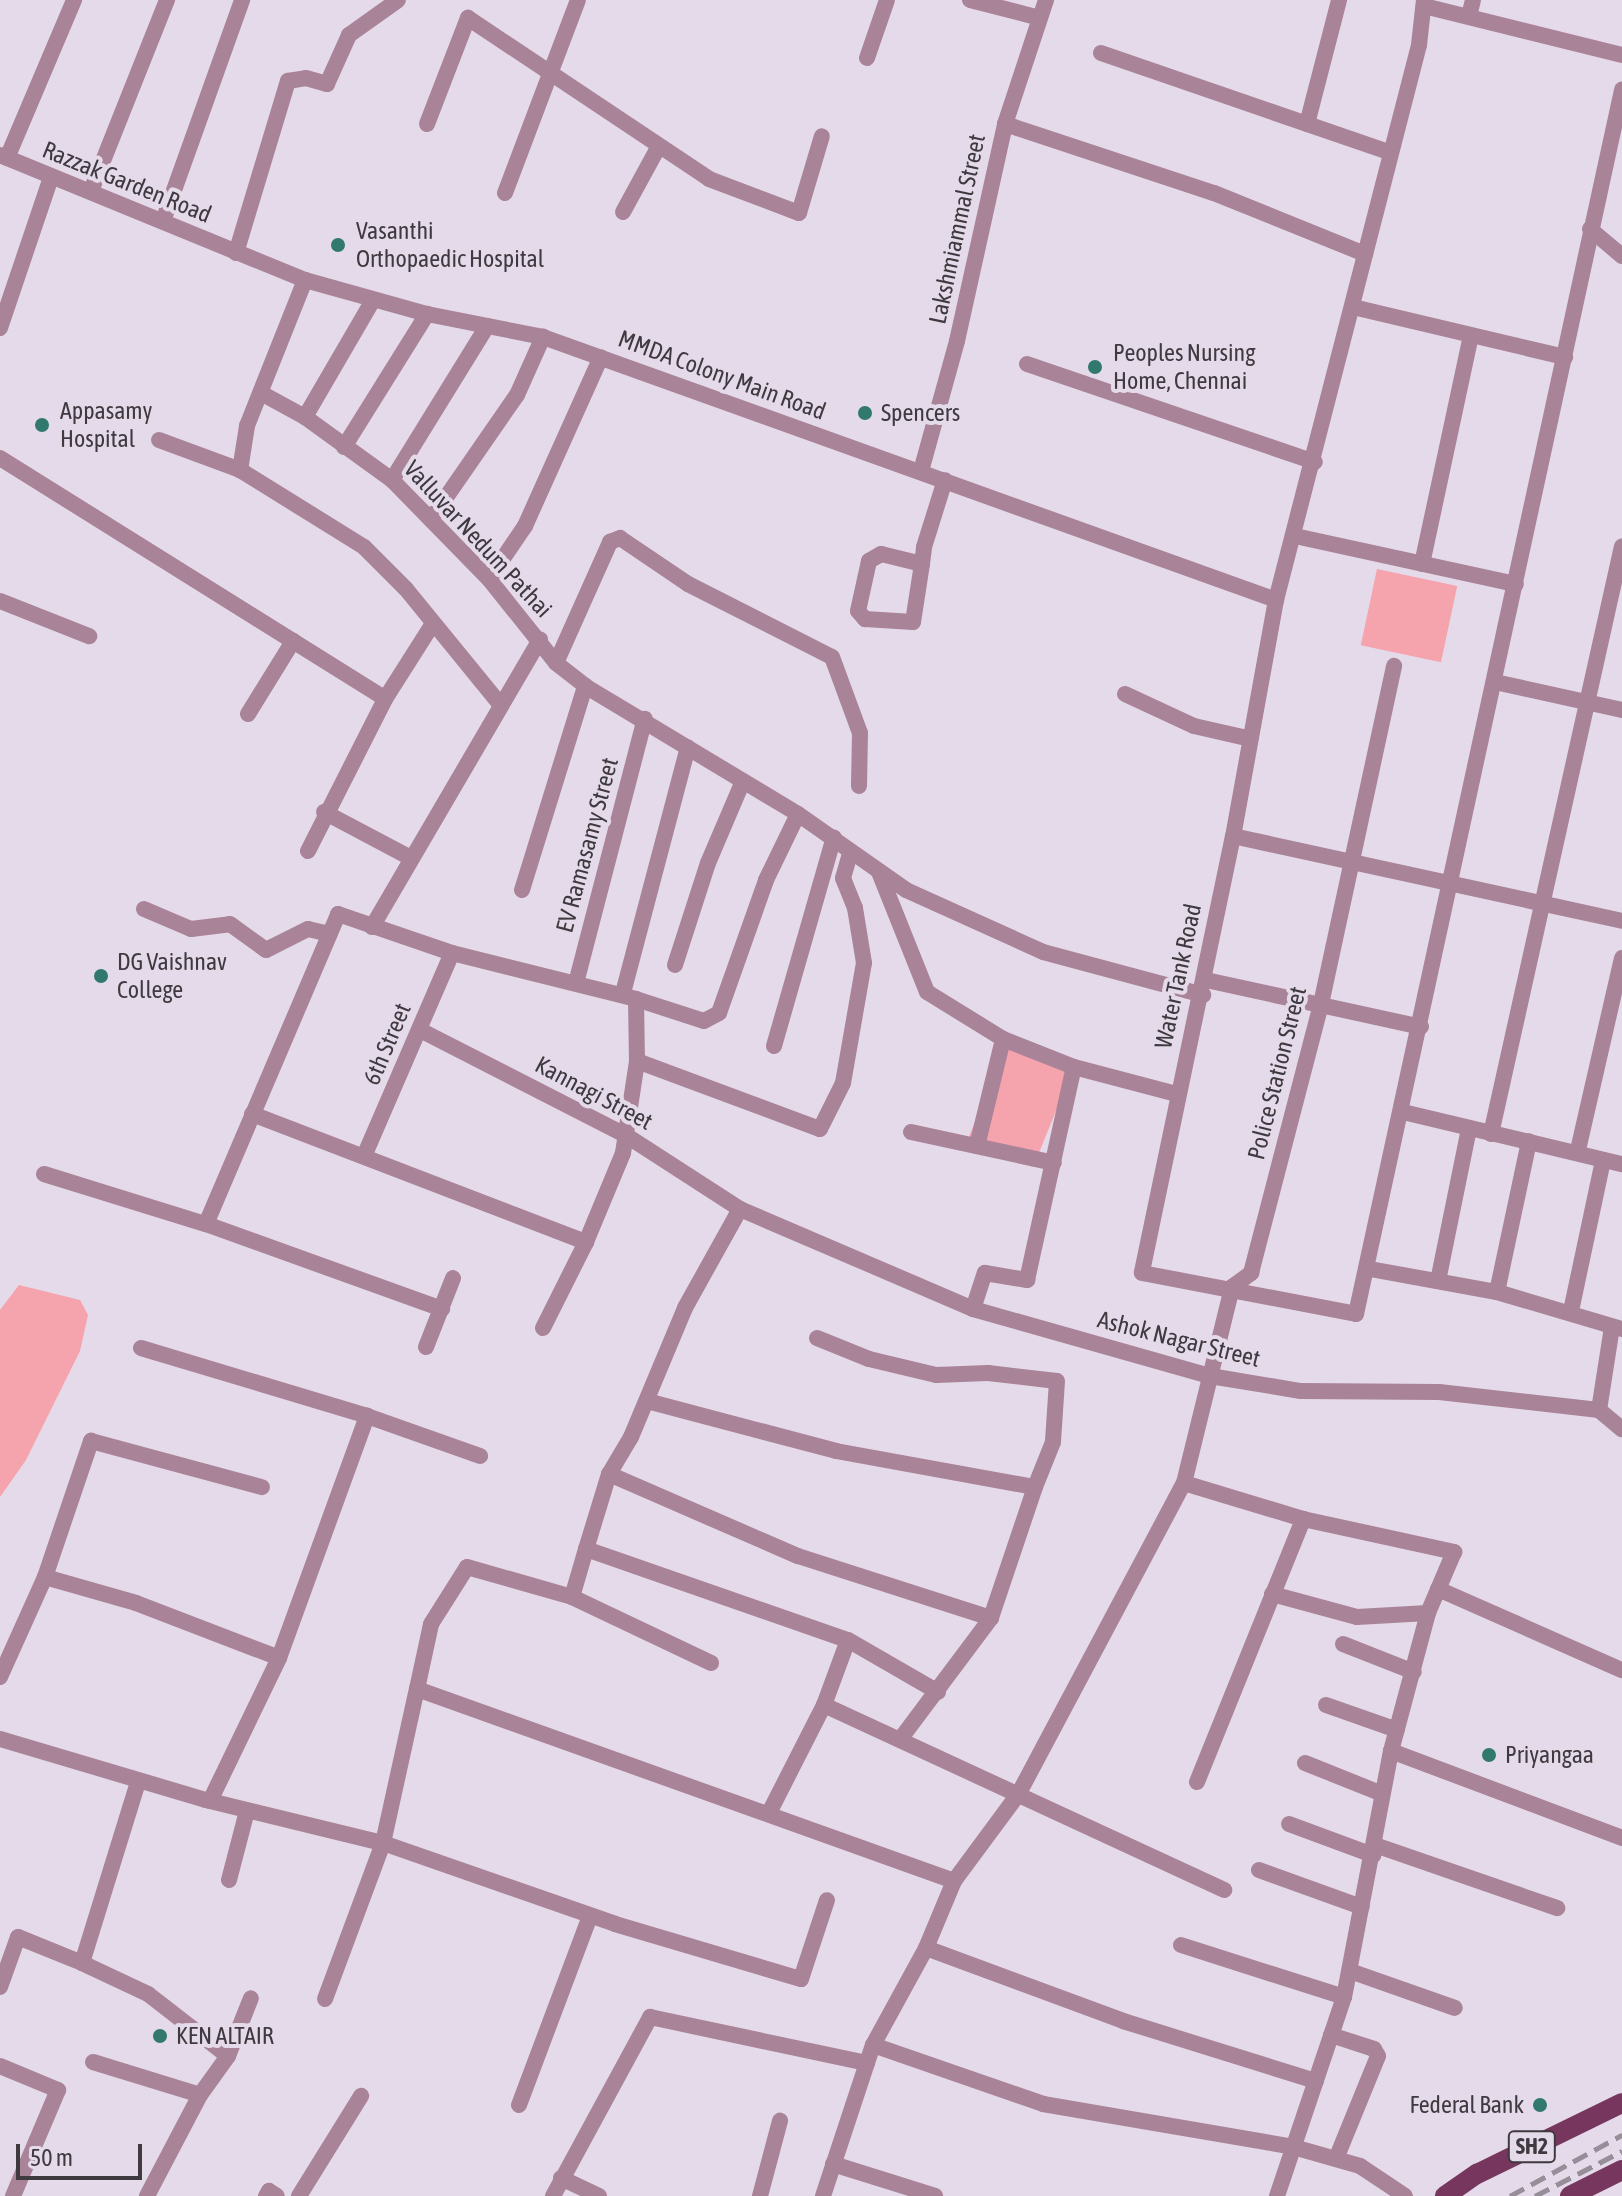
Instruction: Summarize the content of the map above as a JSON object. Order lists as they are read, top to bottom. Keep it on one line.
{"streets":{"main road":["SH2"],"street":["Razzak Garden Road","Lakshmiammal Street","MMDA Colony Main Road","Valluvar Nedum Pathai","EV Ramasamy Street","Water Tank Road","6th Street","Police Station Street","Kannagi Street","Ashok Nagar Street"]},"crossings":[["Razzak Garden Road","MMDA Colony Main Road"],["Lakshmiammal Street","MMDA Colony Main Road"],["MMDA Colony Main Road","Water Tank Road"],["Valluvar Nedum Pathai","EV Ramasamy Street"],["Valluvar Nedum Pathai","Water Tank Road"],["Valluvar Nedum Pathai","Police Station Street"],["Water Tank Road","Police Station Street"],["6th Street","Kannagi Street"],["Kannagi Street","Ashok Nagar Street"]],"places":["Vasanthi Orthopaedic Hospital","Peoples Nursing Home, Chennai","Spencers","Appasamy Hospital","DG Vaishnav College","Priyangaa","KEN ALTAIR","Federal Bank"],"scale_bar":"50 m"}
